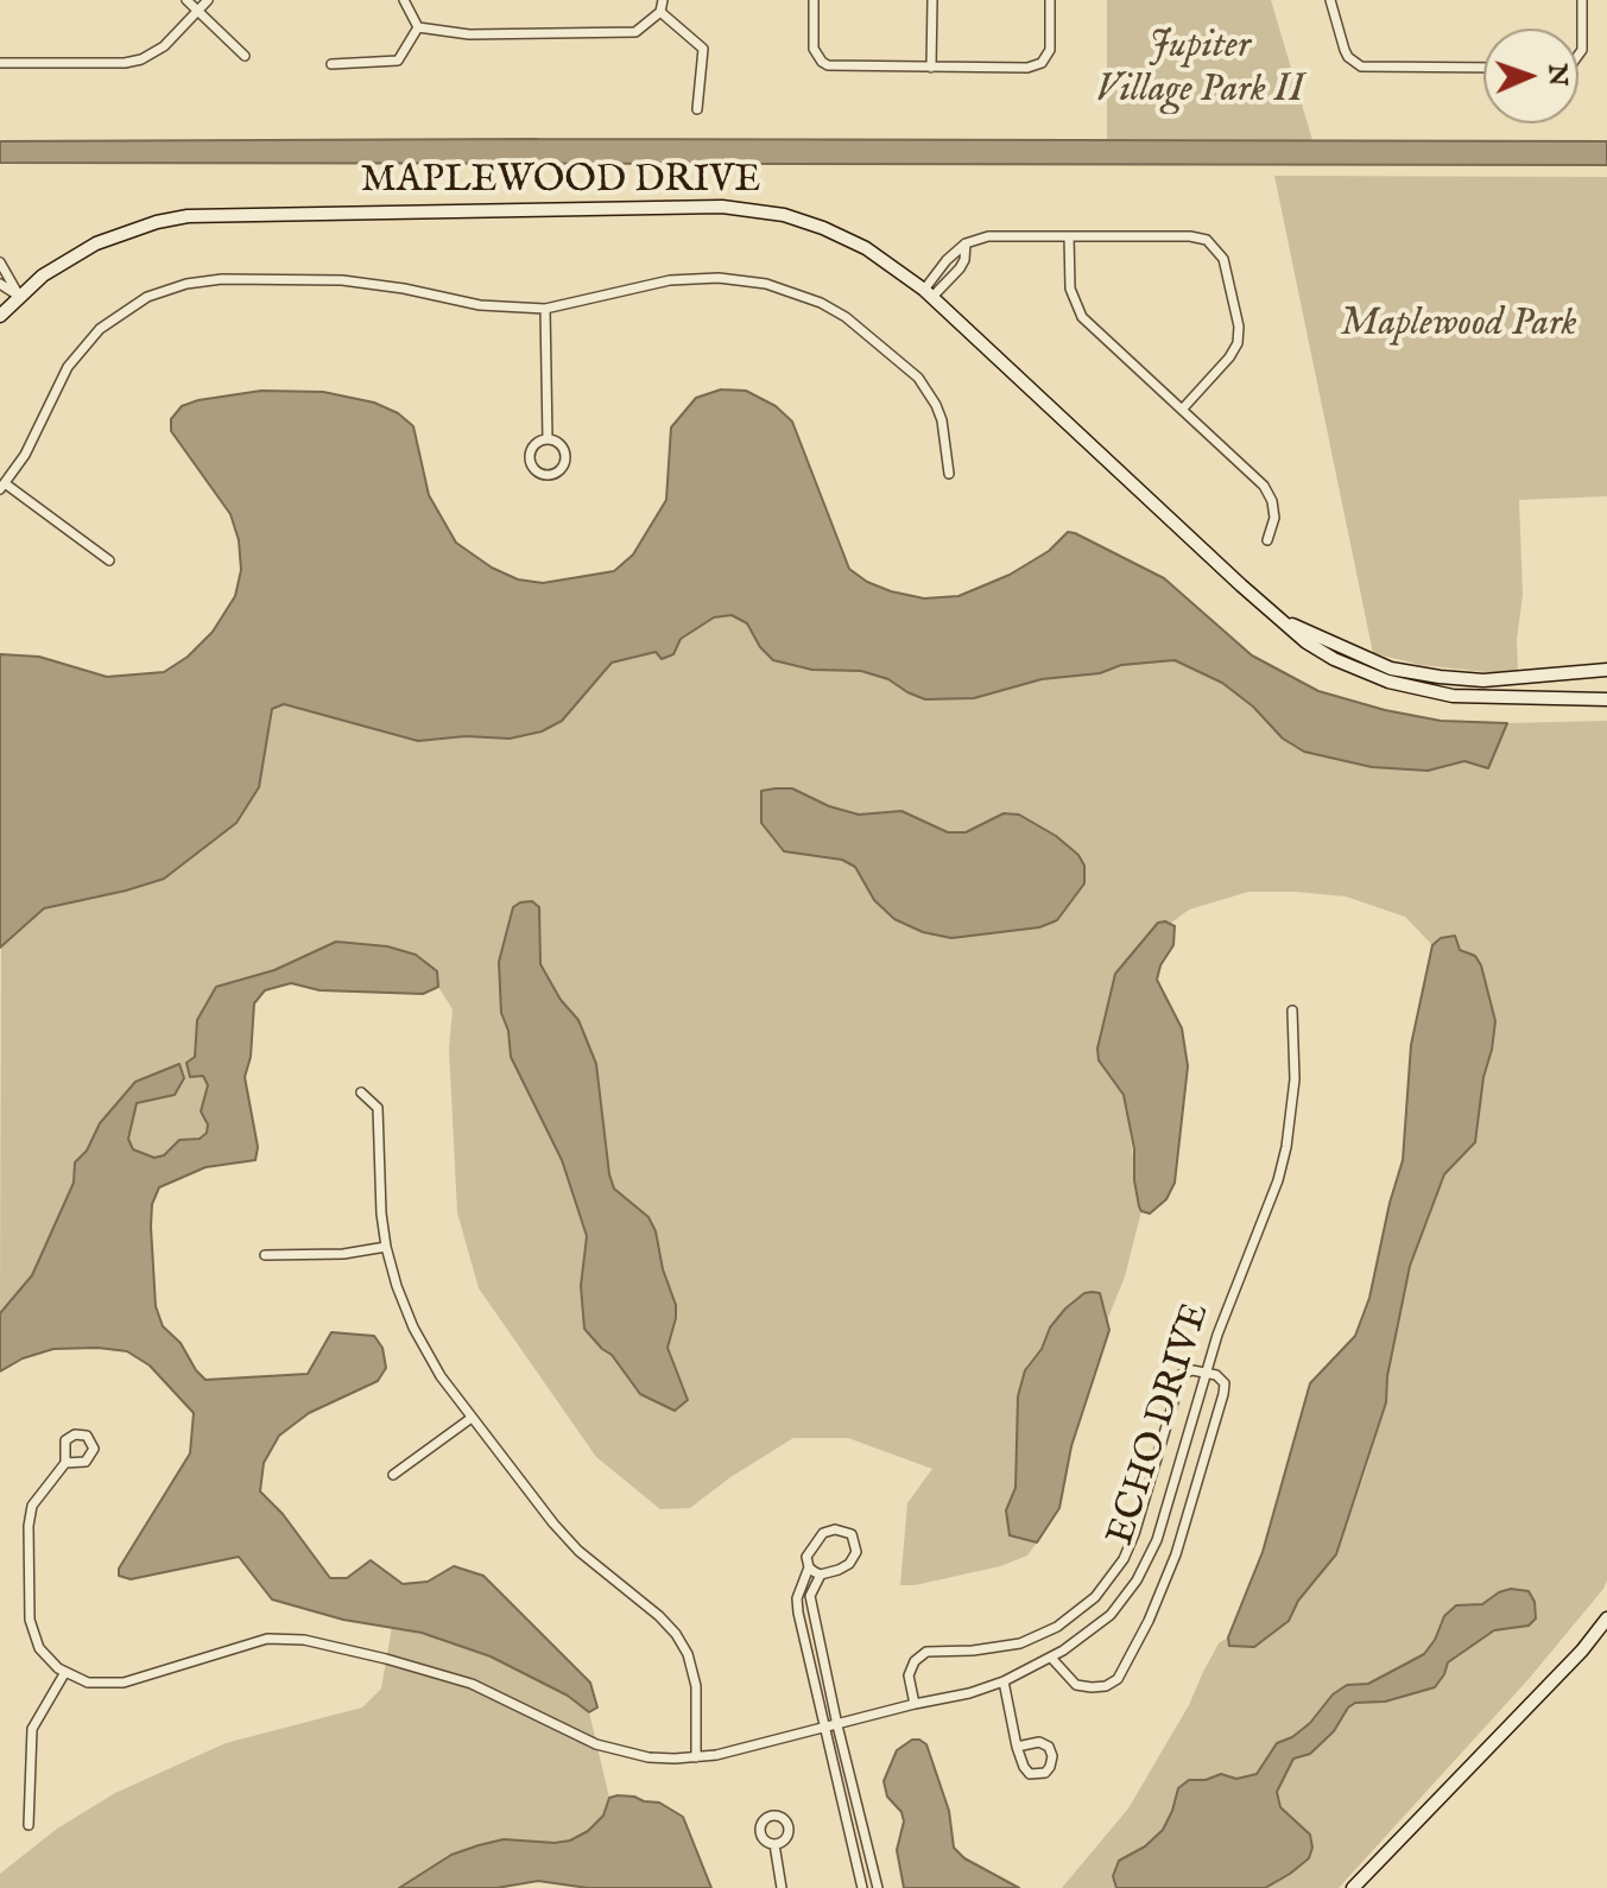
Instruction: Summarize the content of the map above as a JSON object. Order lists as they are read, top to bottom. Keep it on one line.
{"streets":{"street":["MAPLEWOOD DRIVE","ECHO DRIVE"]},"parks":["Jupiter Village Park II","Maplewood Park"],"north":"right"}
